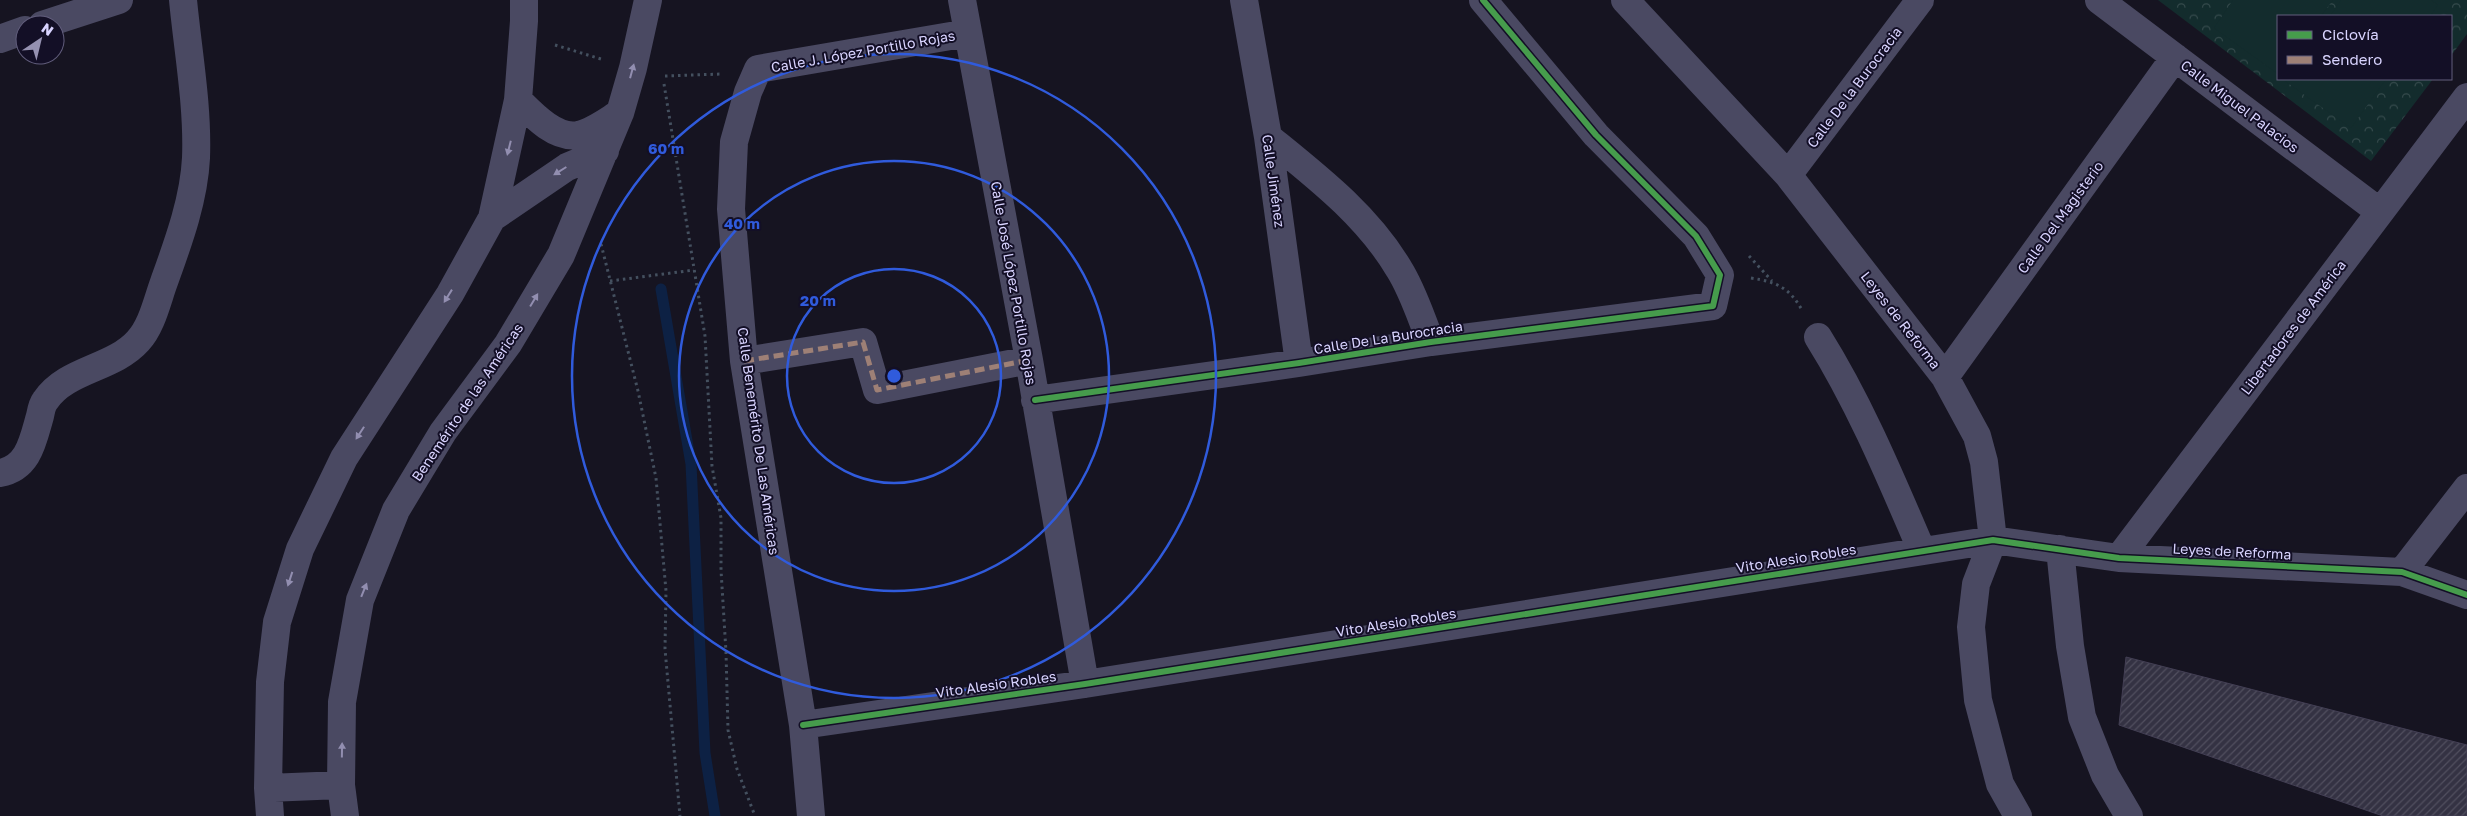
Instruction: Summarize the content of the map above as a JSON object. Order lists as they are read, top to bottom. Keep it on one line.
{"streets":{"street":["Calle J. López Portillo Rojas","Calle De la Burocracia","Calle Miguel Palacios","Calle Jiménez","Calle Del Magisterio","Calle José López Portillo Rojas","Leyes de Reforma","Libertadores de América","Calle De La Burocracia","Benemérito de las Américas","Calle Benemérito De Las Américas","Vito Alesio Robles"]},"crossings":[["Calle J. López Portillo Rojas","Calle José López Portillo Rojas"],["Calle J. López Portillo Rojas","Calle Benemérito De Las Américas"],["Calle De la Burocracia","Leyes de Reforma"],["Calle Miguel Palacios","Calle Del Magisterio"],["Calle Miguel Palacios","Libertadores de América"],["Calle Jiménez","Calle De La Burocracia"],["Calle Del Magisterio","Leyes de Reforma"],["Calle José López Portillo Rojas","Calle De La Burocracia"],["Calle José López Portillo Rojas","Vito Alesio Robles"],["Leyes de Reforma","Libertadores de América"],["Leyes de Reforma","Vito Alesio Robles"],["Calle Benemérito De Las Américas","Vito Alesio Robles"]],"legend":["Ciclovía","Sendero"],"north":"top right","rings":["60 m","40 m","20 m"]}
